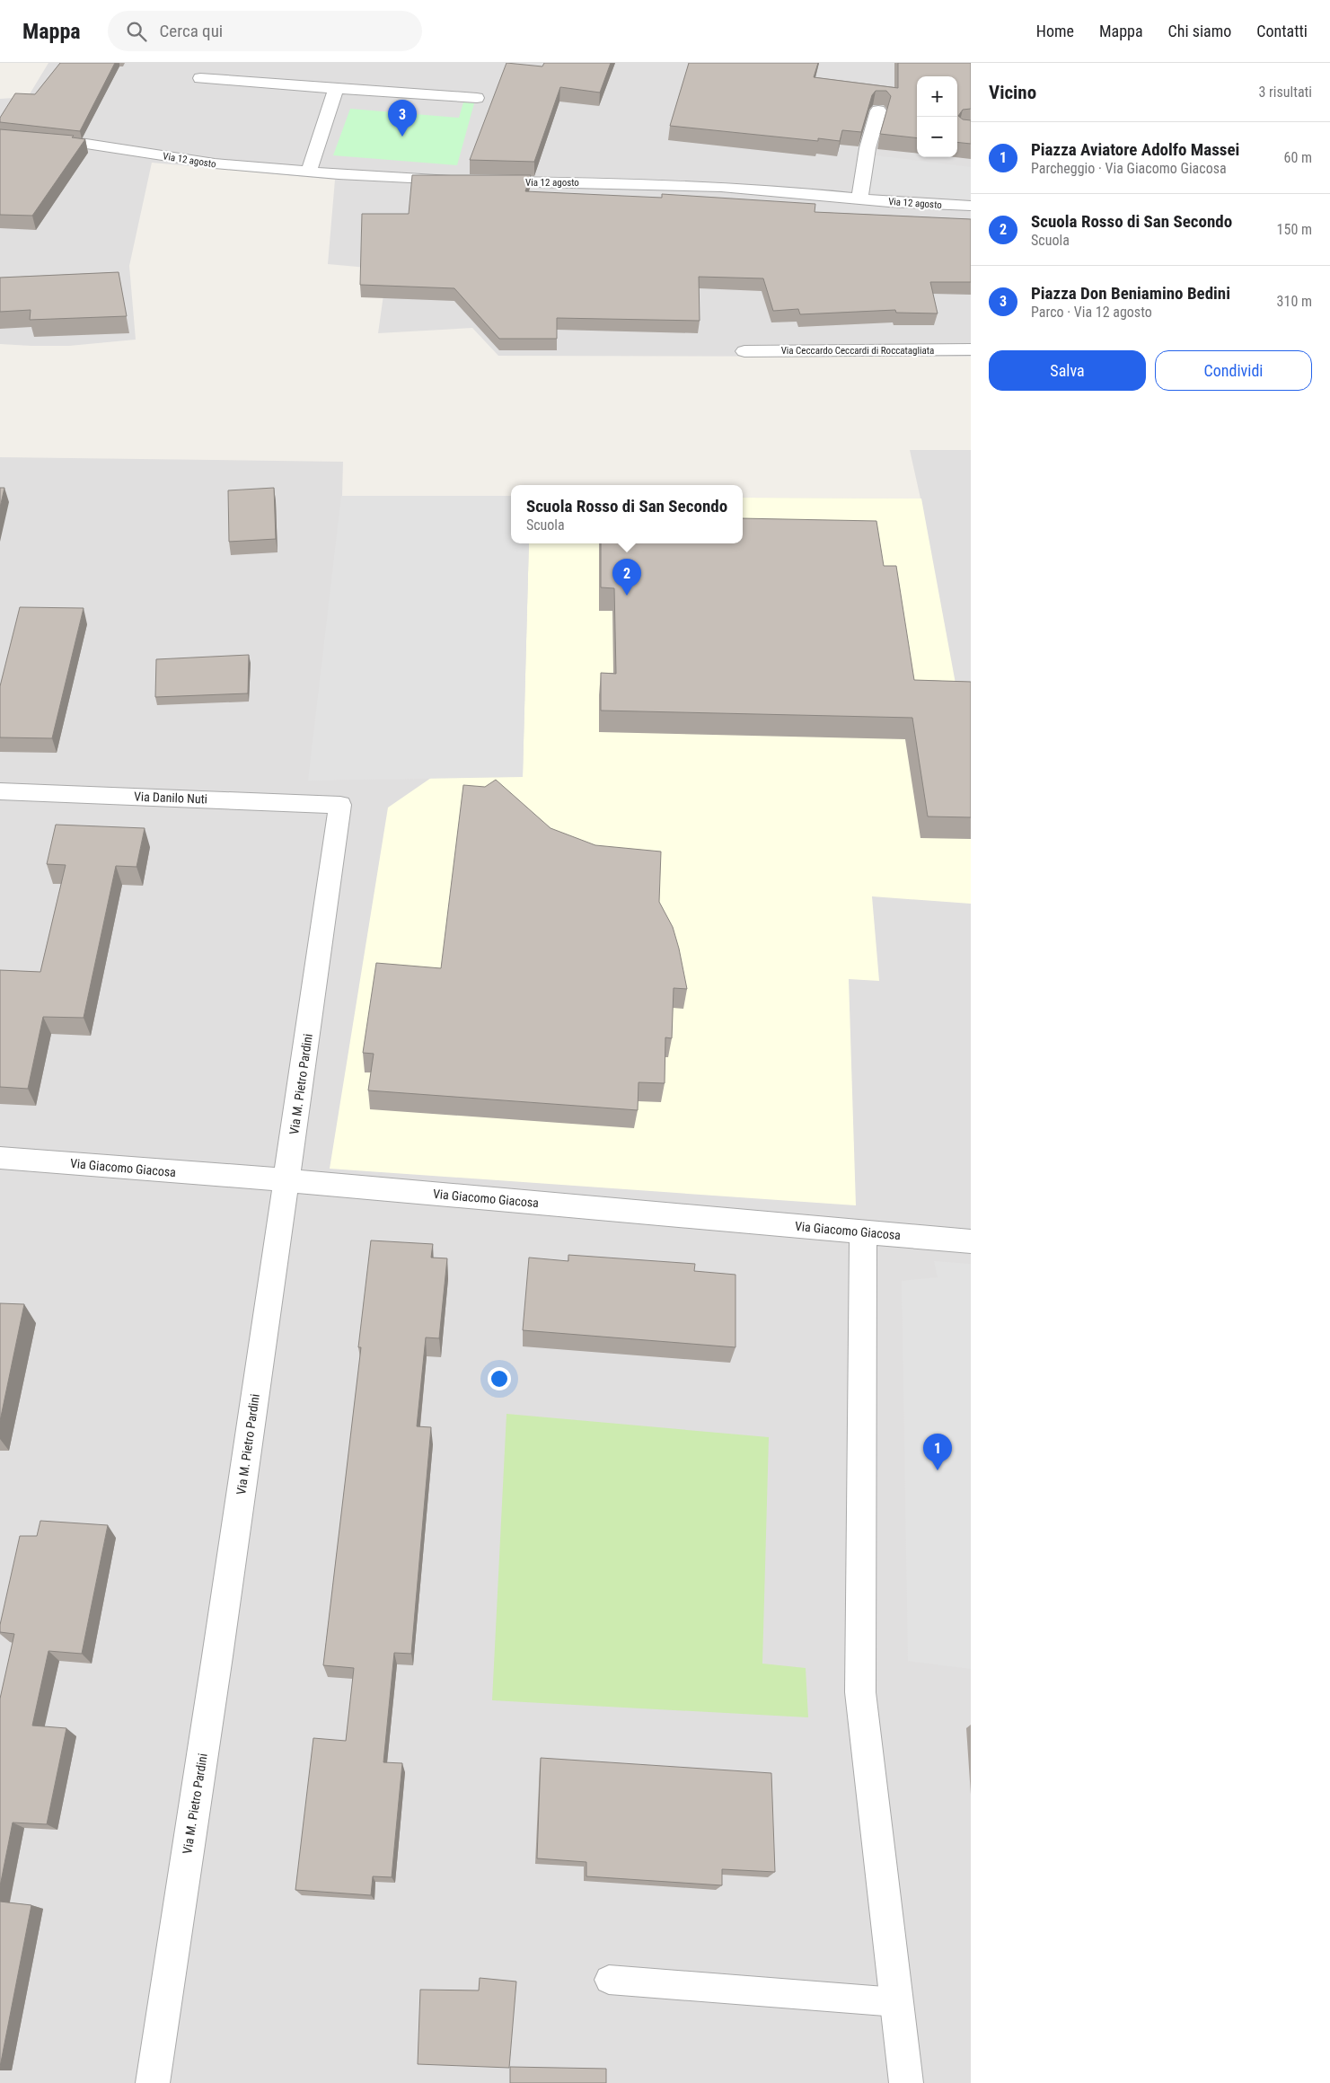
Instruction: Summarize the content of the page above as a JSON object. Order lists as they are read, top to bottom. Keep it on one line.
{"streets":{"street":["Via 12 agosto","Via Ceccardo Ceccardi di Roccatagliata","Via Danilo Nuti","Via M. Pietro Pardini","Via Giacomo Giacosa"]},"crossings":[["Via Danilo Nuti","Via M. Pietro Pardini"],["Via M. Pietro Pardini","Via Giacomo Giacosa"]],"page":{"header":"Mappa","search":"Cerca qui","nav":["Home","Mappa","Chi siamo","Contatti"],"heading":["Vicino","3 risultati"],"map_buttons":["+","−"],"pins":["3","2","1"],"list":[{"mark":"1","name":"Piazza Aviatore Adolfo Massei","note":"Parcheggio · Via Giacomo Giacosa","value":"60 m"},{"mark":"2","name":"Scuola Rosso di San Secondo","note":"Scuola","value":"150 m"},{"mark":"3","name":"Piazza Don Beniamino Bedini","note":"Parco · Via 12 agosto","value":"310 m"}],"buttons":["Salva","Condividi"],"popup":["Scuola Rosso di San Secondo","Scuola"]}}
